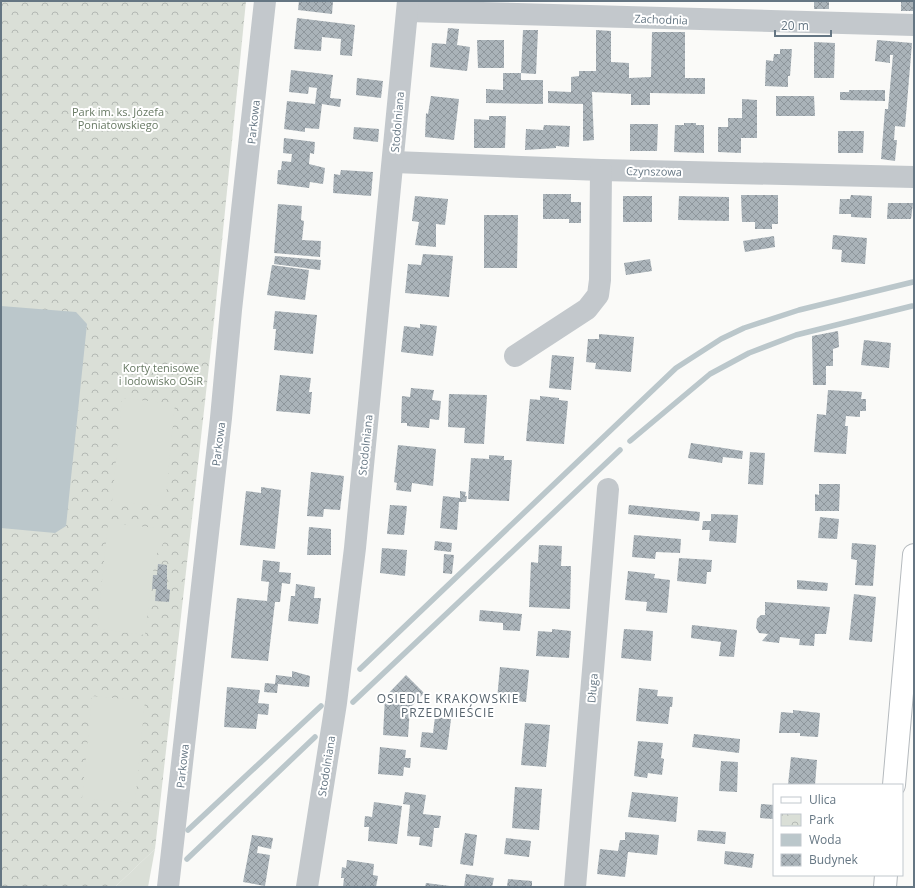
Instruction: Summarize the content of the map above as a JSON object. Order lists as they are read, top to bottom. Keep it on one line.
{"streets":{"street":["Zachodnia","Parkowa","Stodolniana","Czynszowa","Długa"]},"crossings":[["Zachodnia","Stodolniana"],["Stodolniana","Czynszowa"]],"districts":["OSIEDLE KRAKOWSKIE PRZEDMIEŚCIE"],"parks":["Park im. ks. Józefa Poniatowskiego","Korty tenisowe i lodowisko OSiR"],"legend":["Ulica","Park","Woda","Budynek"],"scale_bar":"20 m"}
